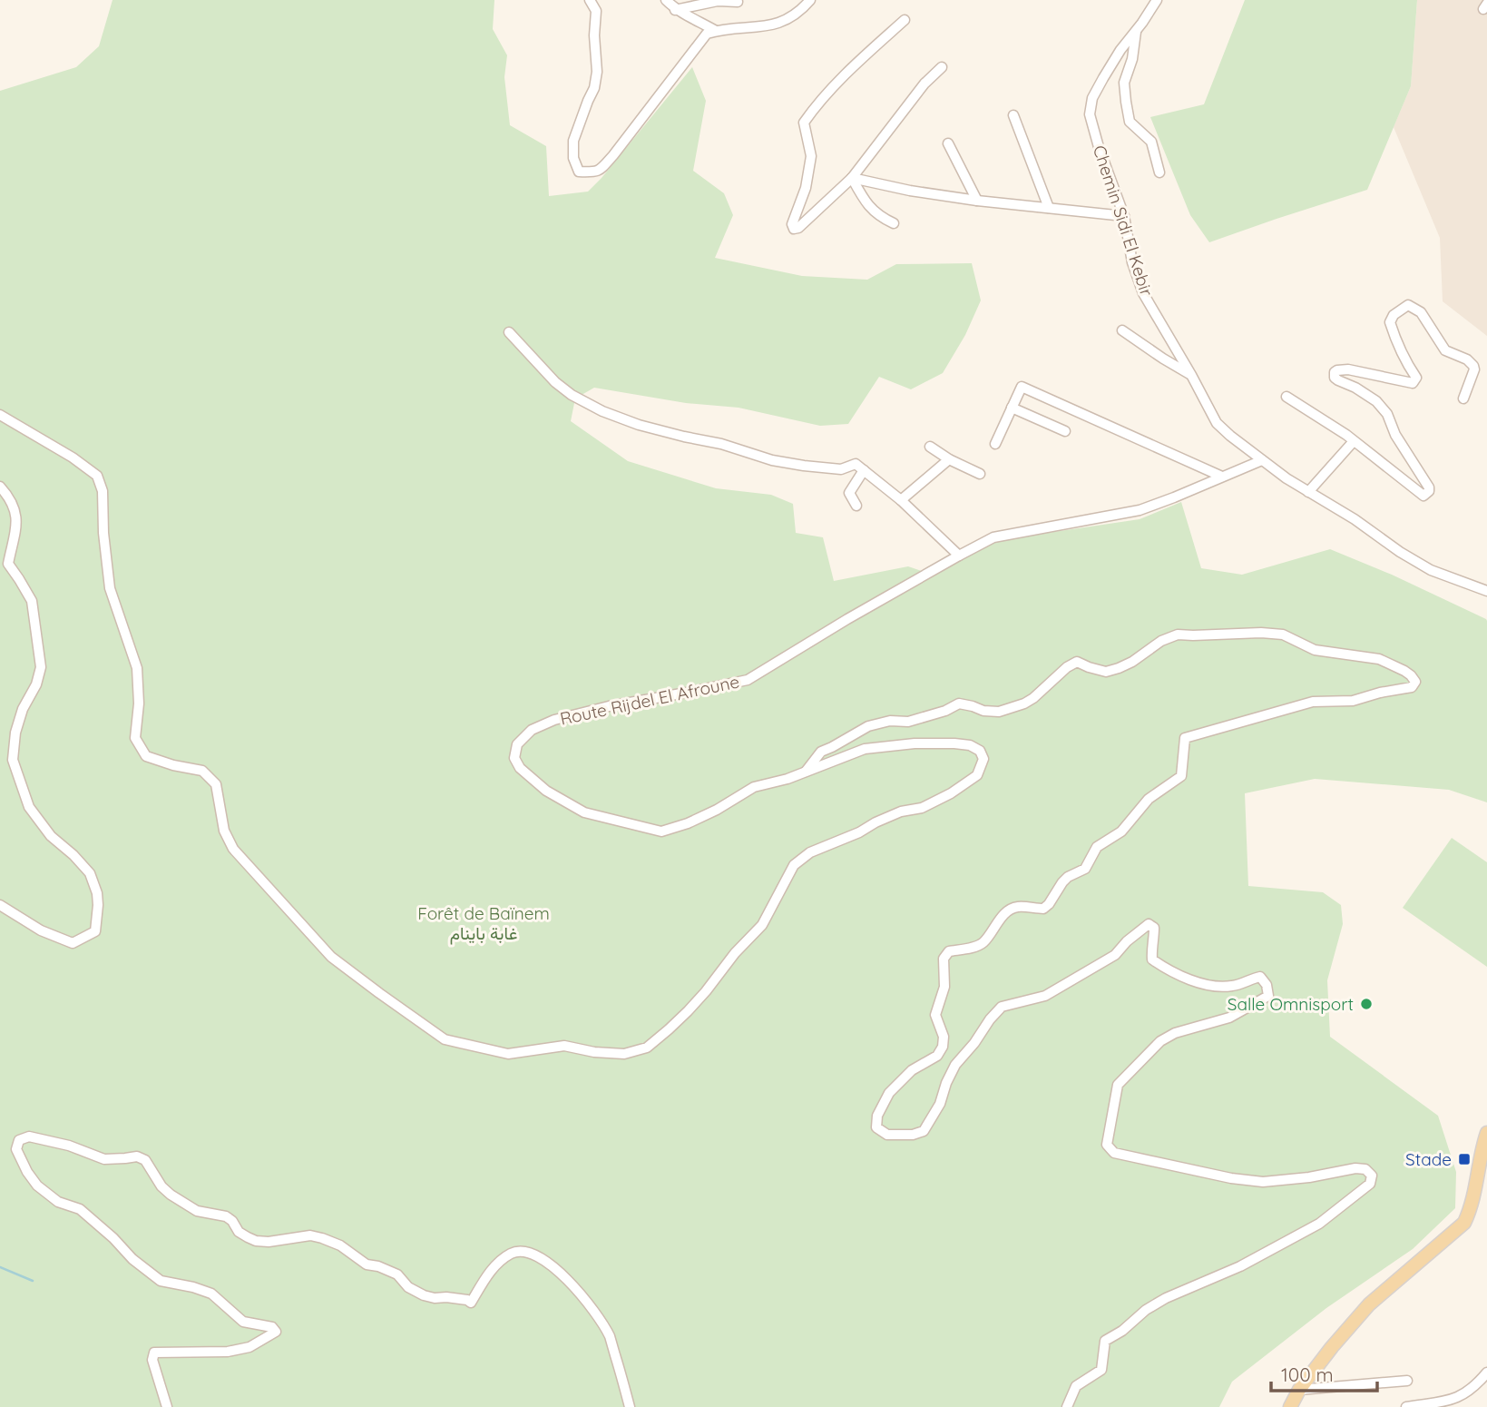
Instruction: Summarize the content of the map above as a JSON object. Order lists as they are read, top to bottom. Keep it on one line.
{"streets":{"street":["Chemin Sidi El Kebir","Route Rijdel El Afroune"]},"parks":["Forêt de Baïnem غابة باينام"],"places":{"other":["Salle Omnisport"],"transit":["Stade"]},"scale_bar":"100 m"}
